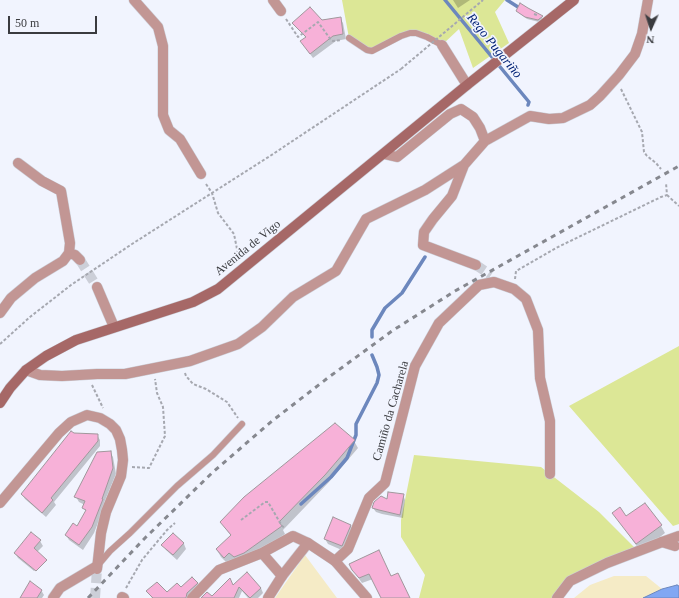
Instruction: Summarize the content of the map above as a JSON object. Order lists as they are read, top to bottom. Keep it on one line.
{"streets":{"main road":["Avenida de Vigo"],"street":["Camiño da Cacharela"]},"water":["Rego Pugariño"],"scale_bar":"50 m","north":"bottom"}
